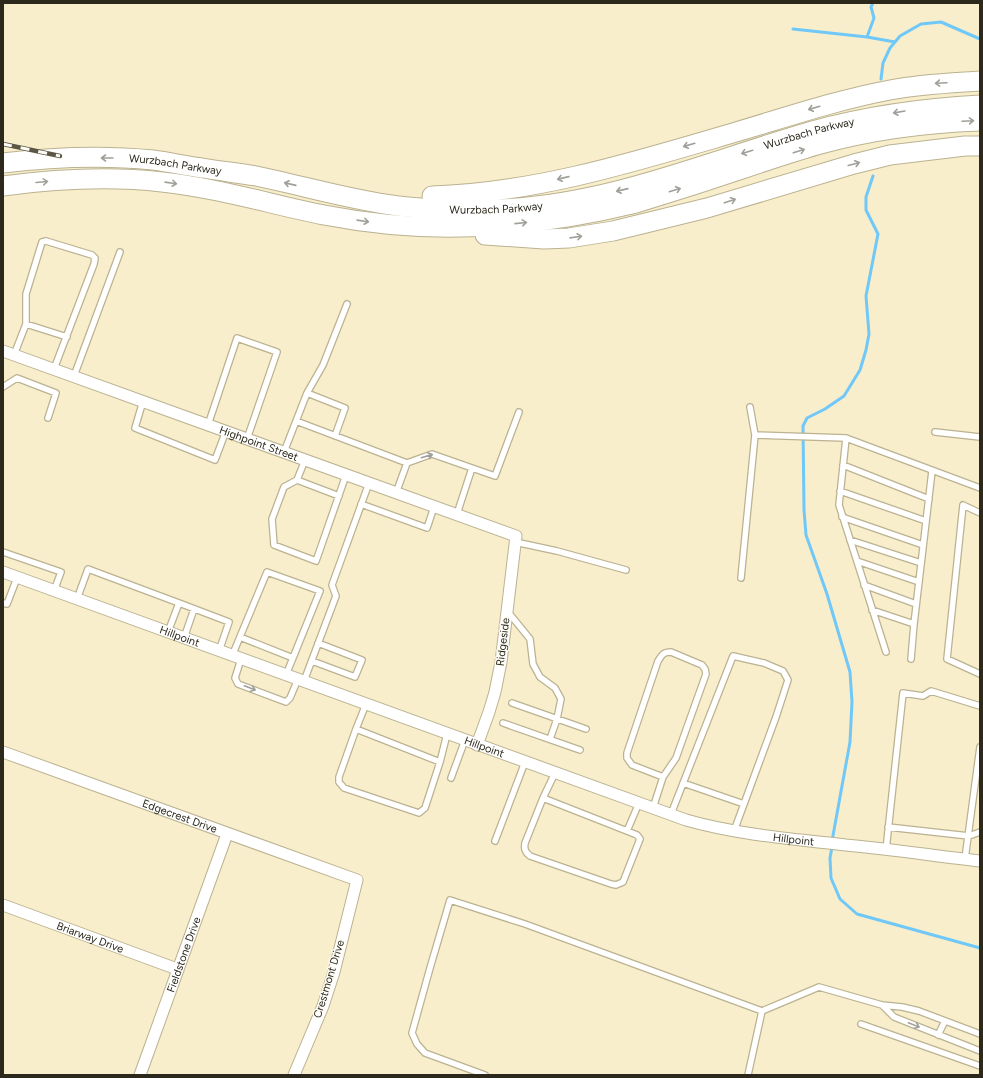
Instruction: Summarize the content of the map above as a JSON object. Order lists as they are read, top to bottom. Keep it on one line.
{"streets":{"highway":["Wurzbach Parkway"],"street":["Highpoint Street","Hillpoint","Ridgeside","Edgecrest Drive","Briarway Drive","Fieldstone Drive","Crestmont Drive"]},"crossings":[["Highpoint Street","Ridgeside"],["Hillpoint","Ridgeside"],["Edgecrest Drive","Fieldstone Drive"],["Edgecrest Drive","Crestmont Drive"],["Briarway Drive","Fieldstone Drive"]]}
